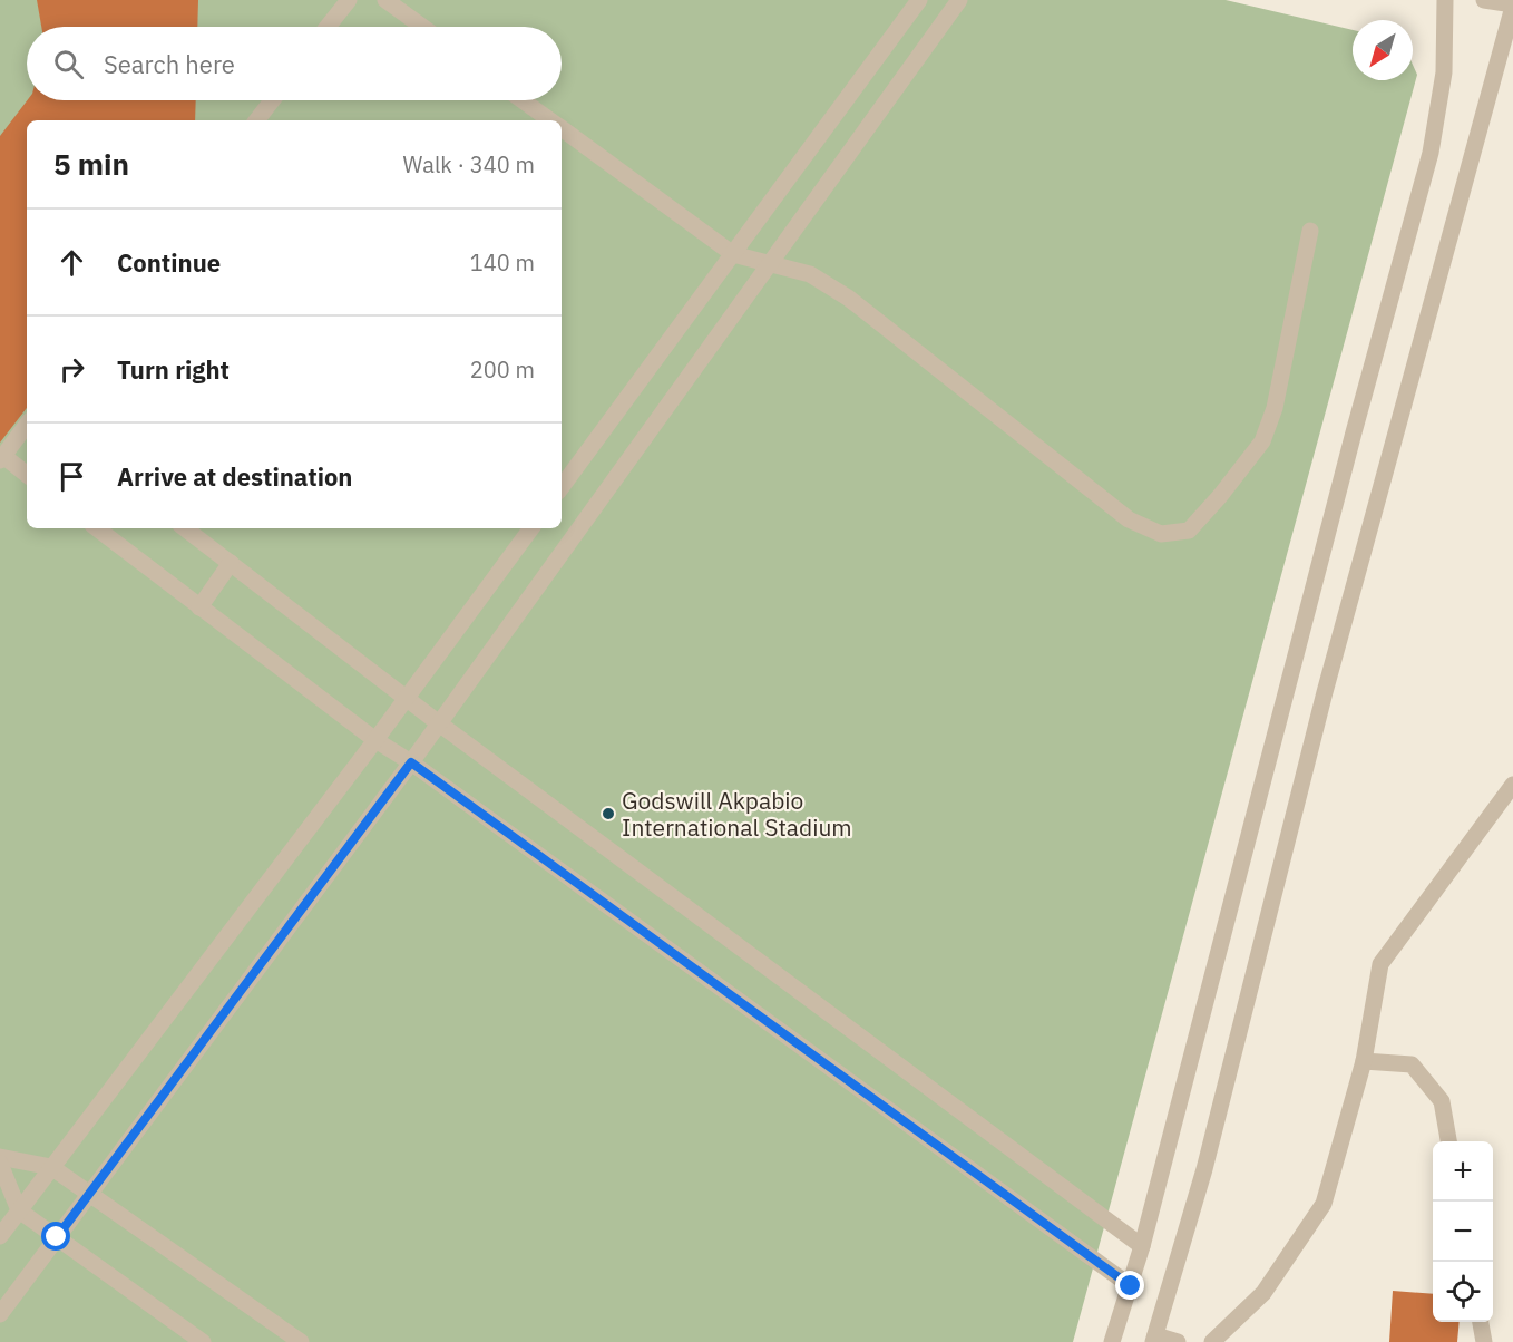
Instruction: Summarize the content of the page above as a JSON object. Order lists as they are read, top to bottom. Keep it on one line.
{"places":["Godswill Akpabio International Stadium"],"north":"bottom left","page":{"search":"Search here","heading":["5 min","Walk · 340 m"],"list":[["Continue","140 m"],["Turn right","200 m"],"Arrive at destination"],"map_buttons":["+","−"]}}
